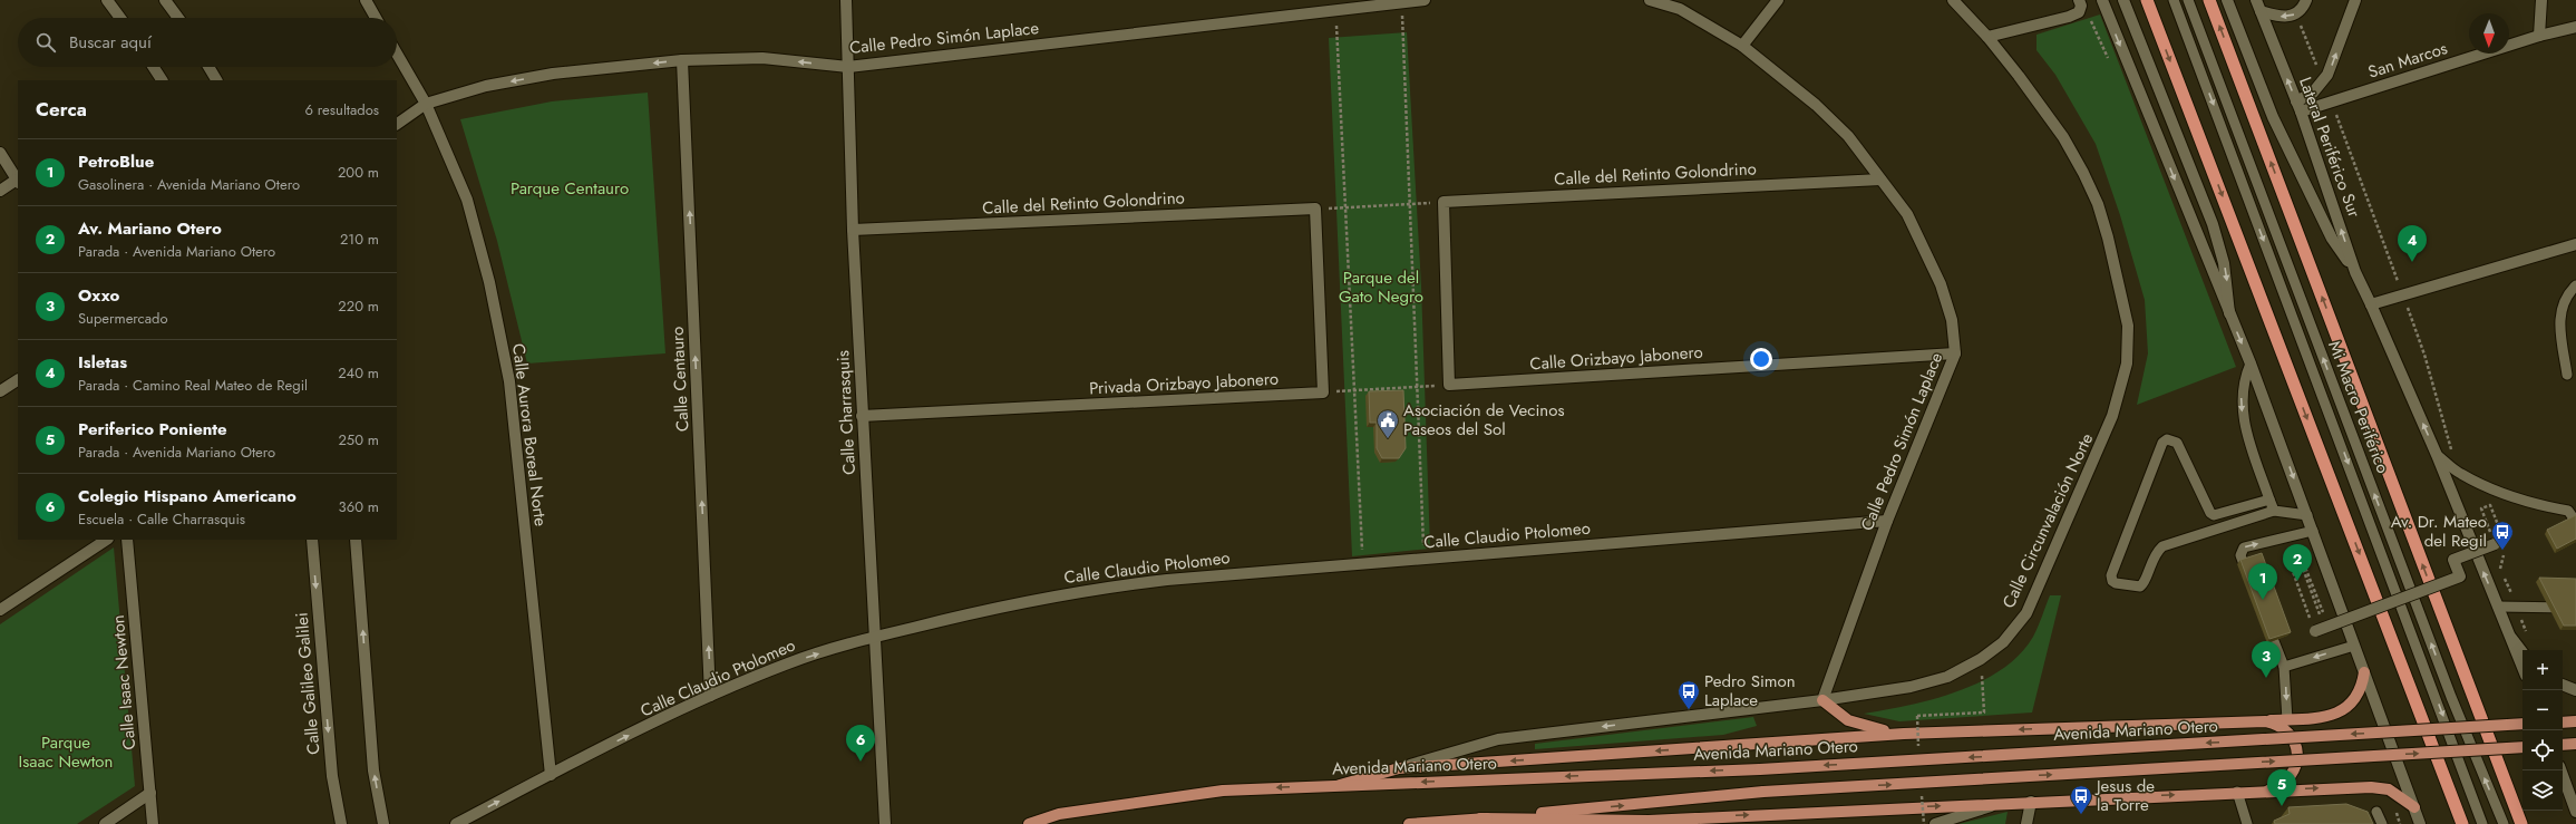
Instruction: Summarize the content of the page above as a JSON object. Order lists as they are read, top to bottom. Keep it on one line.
{"streets":{"main road":["Avenida Mariano Otero"],"street":["Calle Pedro Simón Laplace","San Marcos","Lateral Periférico Sur","Calle del Retinto Golondrino","Calle Orizbayo Jabonero","Calle Centauro","Privada Orizbayo Jabonero","Calle Charrasquis","Calle Aurora Boreal Norte","Calle Circunvalación Norte","Calle Claudio Ptolomeo","Calle Isaac Newton","Calle Galileo Galilei"],"lane":["Mi Macro Periférico"]},"crossings":[["Calle Pedro Simón Laplace","Calle del Retinto Golondrino"],["Calle Pedro Simón Laplace","Calle Orizbayo Jabonero"],["Calle Pedro Simón Laplace","Calle Centauro"],["Calle Pedro Simón Laplace","Calle Charrasquis"],["Calle Pedro Simón Laplace","Calle Aurora Boreal Norte"],["Calle Pedro Simón Laplace","Calle Circunvalación Norte"],["Calle Pedro Simón Laplace","Calle Claudio Ptolomeo"],["San Marcos","Lateral Periférico Sur"],["Calle del Retinto Golondrino","Calle Charrasquis"],["Calle Centauro","Calle Claudio Ptolomeo"],["Privada Orizbayo Jabonero","Calle Charrasquis"],["Calle Charrasquis","Calle Claudio Ptolomeo"],["Calle Aurora Boreal Norte","Calle Claudio Ptolomeo"]],"one_way":["Calle Centauro"],"parks":["Parque Centauro","Parque del Gato Negro","Parque Isaac Newton"],"places":{"public building":["Asociación de Vecinos Paseos del Sol"],"bus stop":["Av. Dr. Mateo del Regil","Pedro Simon Laplace","Jesus de la Torre"]},"north":"bottom","page":{"search":"Buscar aquí","heading":["Cerca","6 resultados"],"list":[{"mark":"1","name":"PetroBlue","note":"Gasolinera · Avenida Mariano Otero","value":"200 m"},{"mark":"2","name":"Av. Mariano Otero","note":"Parada · Avenida Mariano Otero","value":"210 m"},{"mark":"3","name":"Oxxo","note":"Supermercado","value":"220 m"},{"mark":"4","name":"Isletas","note":"Parada · Camino Real Mateo de Regil","value":"240 m"},{"mark":"5","name":"Periferico Poniente","note":"Parada · Avenida Mariano Otero","value":"250 m"},{"mark":"6","name":"Colegio Hispano Americano","note":"Escuela · Calle Charrasquis","value":"360 m"}],"pins":["4","2","1","3","6","5"],"map_buttons":["+","−"]}}
